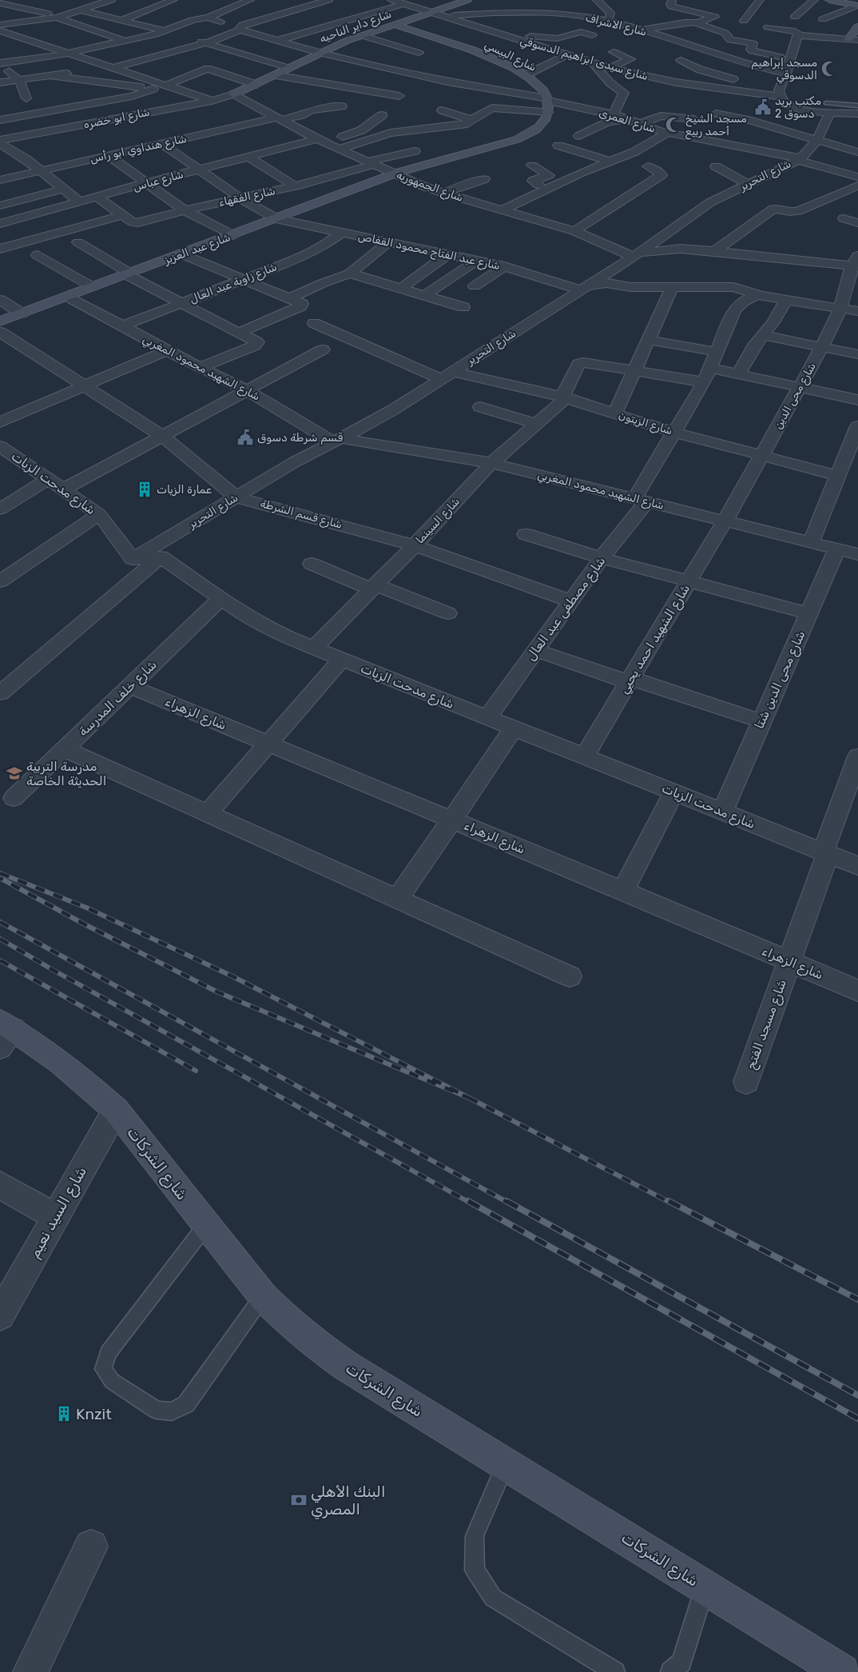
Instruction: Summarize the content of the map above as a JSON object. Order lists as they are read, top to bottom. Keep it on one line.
{"streets":{"street":["شارع الاشراف","شارع داير الناحيه","شارع البيسي","شارع سيدى ابراهيم الدسوقي","شارع ابو خضره","شارع العمرى","شارع هنداوي ابو رأس","شارع التحرير","شارع عباس","شارع الجمهوريه","شارع الفقهاء","شارع عبد العزيز","شارع عبد الفتاح محمود القفاص","شارع زاوية عبد العال","شارع الشهيد محمود المغربي","شارع محى الدين","شارع الزيتون","شارع مدحت الزيات","شارع قسم الشرطة","شارع السينما","شارع مصطفى عبد العال","شارع الشهيد احمد يحيي","شارع محى الدين شتا","شارع خلف المدرسة","شارع الزهراء","شارع مسجد الفتح","شارع الشركات","شارع السيد نعيم"]},"crossings":[["شارع الاشراف","شارع سيدى ابراهيم الدسوقي"],["شارع داير الناحيه","شارع البيسي"],["شارع داير الناحيه","شارع سيدى ابراهيم الدسوقي"],["شارع داير الناحيه","شارع ابو خضره"],["شارع داير الناحيه","شارع العمرى"],["شارع داير الناحيه","شارع الجمهوريه"],["شارع البيسي","شارع العمرى"],["شارع ابو خضره","شارع الجمهوريه"],["شارع العمرى","شارع التحرير"],["شارع هنداوي ابو رأس","شارع الجمهوريه"],["شارع هنداوي ابو رأس","شارع عبد الفتاح محمود القفاص"],["شارع التحرير","شارع الجمهوريه"],["شارع التحرير","شارع عبد الفتاح محمود القفاص"],["شارع التحرير","شارع الشهيد محمود المغربي"],["شارع التحرير","شارع الزيتون"],["شارع التحرير","شارع مدحت الزيات"],["شارع التحرير","شارع قسم الشرطة"],["شارع عباس","شارع الجمهوريه"],["شارع عباس","شارع الفقهاء"],["شارع عباس","شارع عبد الفتاح محمود القفاص"],["شارع الجمهوريه","شارع الفقهاء"],["شارع الجمهوريه","شارع عبد العزيز"],["شارع الفقهاء","شارع عبد الفتاح محمود القفاص"],["شارع عبد العزيز","شارع عبد الفتاح محمود القفاص"],["شارع عبد العزيز","شارع الشهيد محمود المغربي"],["شارع عبد الفتاح محمود القفاص","شارع زاوية عبد العال"],["شارع عبد الفتاح محمود القفاص","شارع محى الدين"],["شارع عبد الفتاح محمود القفاص","شارع مصطفى عبد العال"],["شارع زاوية عبد العال","شارع الشهيد محمود المغربي"],["شارع الشهيد محمود المغربي","شارع محى الدين"],["شارع الشهيد محمود المغربي","شارع السينما"],["شارع الشهيد محمود المغربي","شارع مصطفى عبد العال"],["شارع الشهيد محمود المغربي","شارع الشهيد احمد يحيي"],["شارع الشهيد محمود المغربي","شارع محى الدين شتا"],["شارع محى الدين","شارع الزيتون"],["شارع محى الدين","شارع الشهيد احمد يحيي"],["شارع الزيتون","شارع السينما"],["شارع الزيتون","شارع مصطفى عبد العال"],["شارع مدحت الزيات","شارع السينما"],["شارع مدحت الزيات","شارع مصطفى عبد العال"],["شارع مدحت الزيات","شارع الشهيد احمد يحيي"],["شارع مدحت الزيات","شارع محى الدين شتا"],["شارع مدحت الزيات","شارع خلف المدرسة"],["شارع مدحت الزيات","شارع مسجد الفتح"],["شارع قسم الشرطة","شارع السينما"],["شارع قسم الشرطة","شارع مصطفى عبد العال"],["شارع خلف المدرسة","شارع الزهراء"],["شارع الزهراء","شارع مسجد الفتح"],["شارع الشركات","شارع السيد نعيم"]],"places":{"mosque":["مسجد إبراهيم الدسوقي","مسجد الشيخ أحمد ربيع"],"public building":["مكتب بريد دسوق 2","قسم شرطة دسوق"],"building":["عمارة الزيات","Knzit"],"school or university":["مدرسة التربية الحديثة الخاصة"],"bank":["البنك الأهلي المصري"]}}
